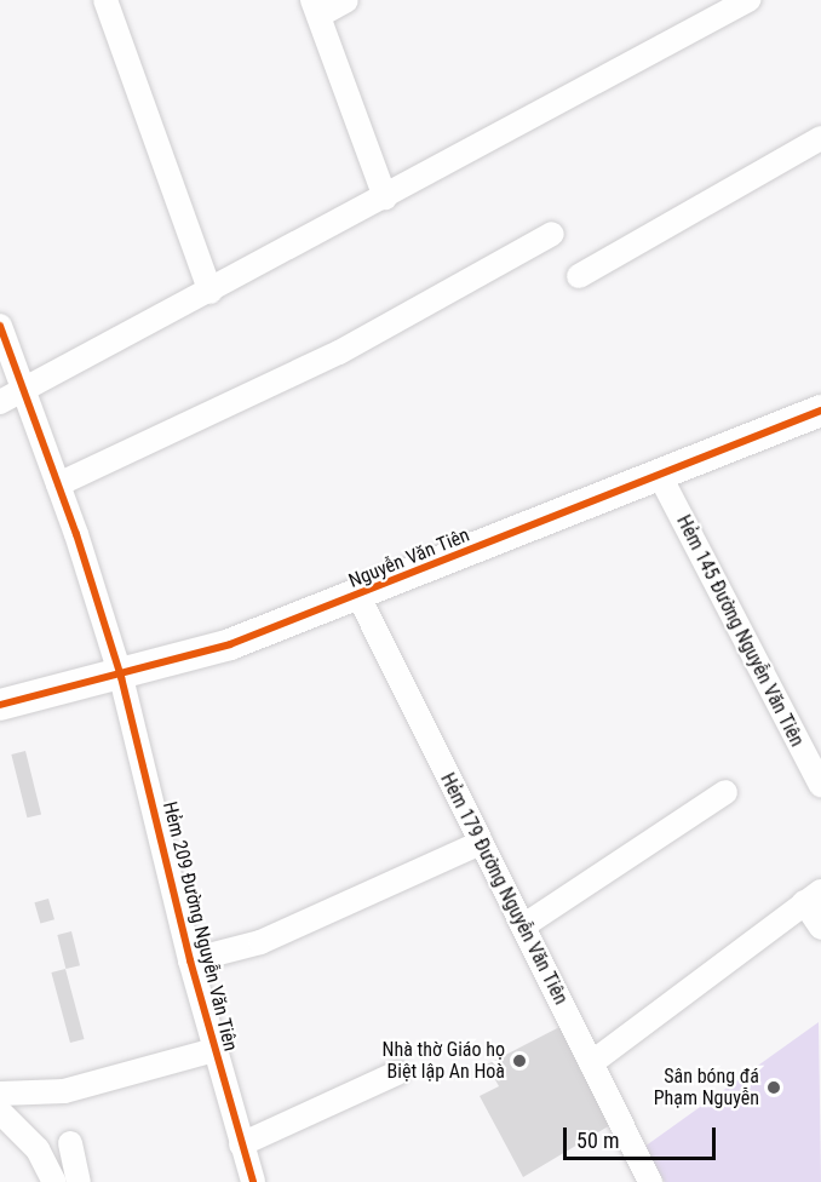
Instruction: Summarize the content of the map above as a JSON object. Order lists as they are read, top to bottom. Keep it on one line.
{"streets":{"street":["Nguyễn Văn Tiên","Hẻm 145 Đường Nguyễn Văn Tiên","Hẻm 179 Đường Nguyễn Văn Tiên","Hẻm 209 Đường Nguyễn Văn Tiên"]},"crossings":[["Nguyễn Văn Tiên","Hẻm 145 Đường Nguyễn Văn Tiên"],["Nguyễn Văn Tiên","Hẻm 179 Đường Nguyễn Văn Tiên"],["Nguyễn Văn Tiên","Hẻm 209 Đường Nguyễn Văn Tiên"]],"places":["Nhà thờ Giáo họ Biệt lập An Hoà","Sân bóng đá Phạm Nguyễn"],"scale_bar":"50 m"}
